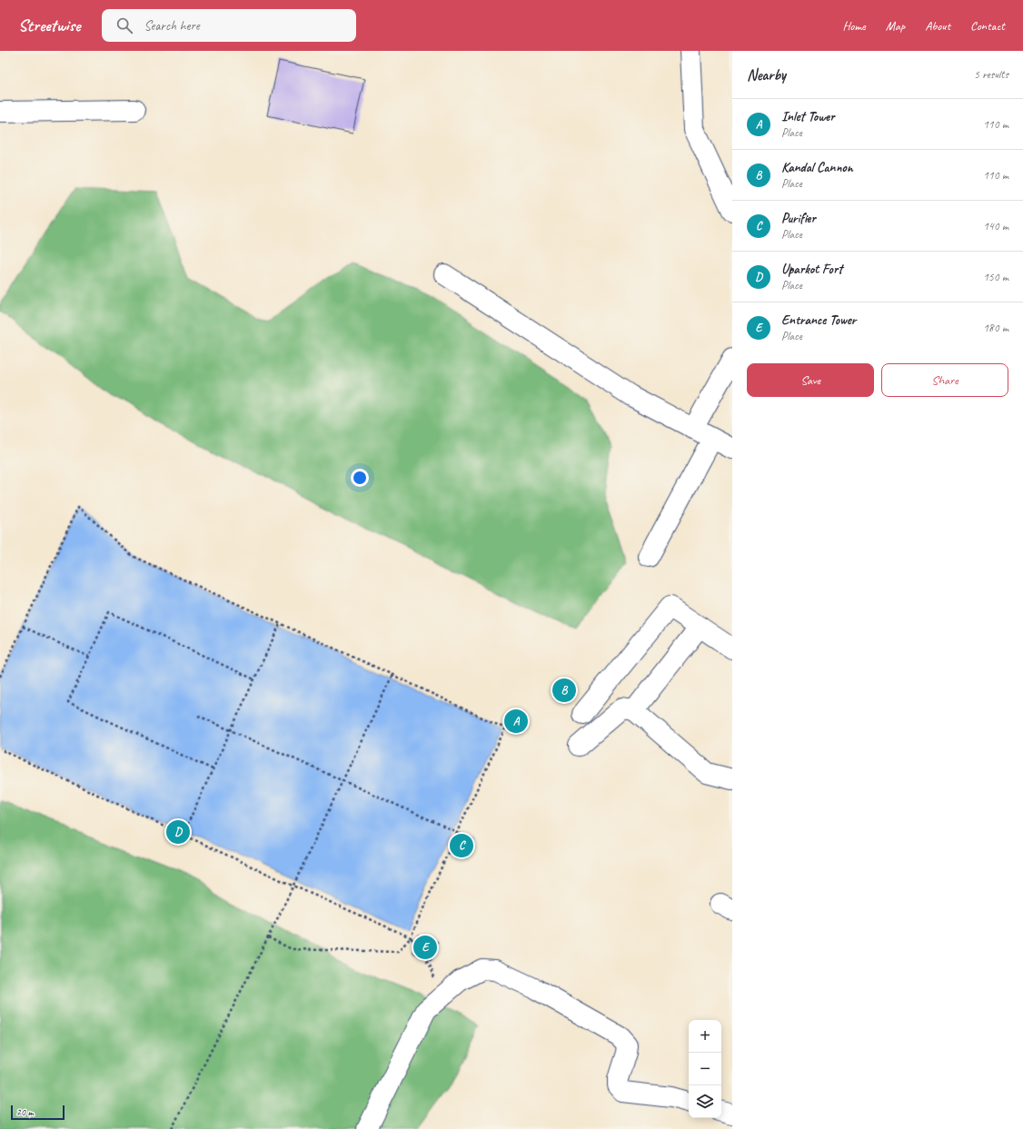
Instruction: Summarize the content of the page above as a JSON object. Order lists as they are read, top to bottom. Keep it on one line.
{"scale_bar":"20 m","page":{"header":"Streetwise","search":"Search here","nav":["Home","Map","About","Contact"],"heading":["Nearby","5 results"],"list":[{"mark":"A","name":"Inlet Tower","note":"Place","value":"110 m"},{"mark":"B","name":"Kandal Cannon","note":"Place","value":"110 m"},{"mark":"C","name":"Purifier","note":"Place","value":"140 m"},{"mark":"D","name":"Uparkot Fort","note":"Place","value":"150 m"},{"mark":"E","name":"Entrance Tower","note":"Place","value":"180 m"}],"buttons":["Save","Share"],"pins":["B","A","D","C","E"],"map_buttons":["+","−"],"scale":"20 m"}}
